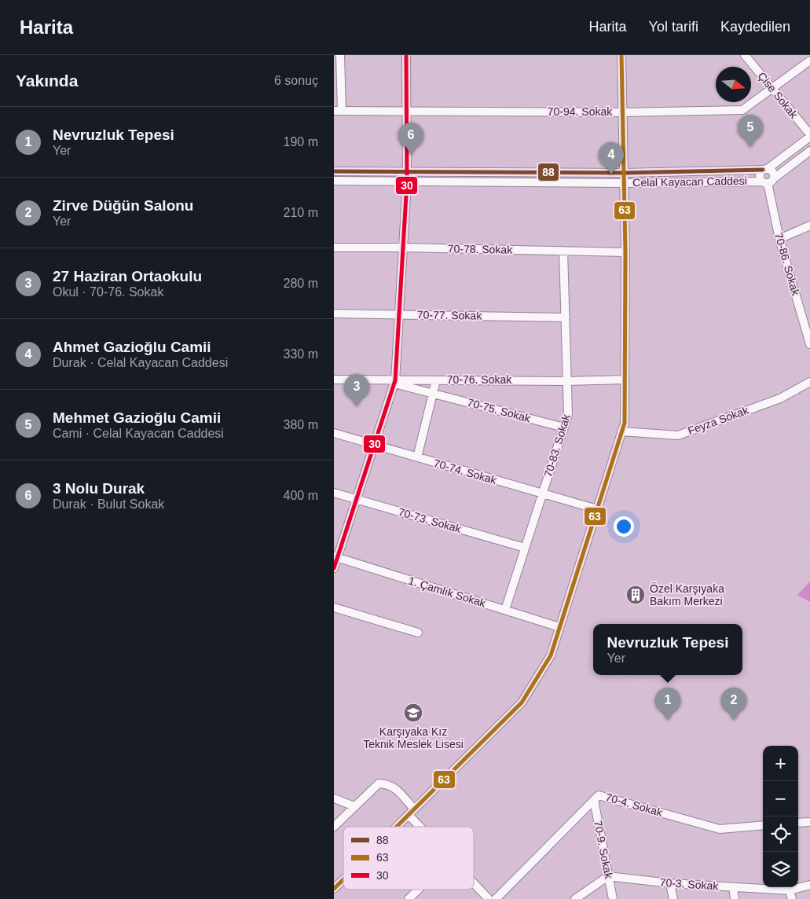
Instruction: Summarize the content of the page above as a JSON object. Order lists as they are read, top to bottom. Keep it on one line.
{"streets":{"street":["Çise Sokak","70-94. Sokak","Celal Kayacan Caddesi","70-78. Sokak","70-86. Sokak","70-77. Sokak","70-76. Sokak","70-75. Sokak","Feyza Sokak","70-83. Sokak","70-74. Sokak","70-73. Sokak","1. Çamlık Sokak","70-4. Sokak","70-9. Sokak","70-3. Sokak"]},"crossings":[["Çise Sokak","70-94. Sokak"],["Celal Kayacan Caddesi","70-86. Sokak"],["70-78. Sokak","70-83. Sokak"],["70-77. Sokak","70-83. Sokak"],["70-76. Sokak","70-75. Sokak"],["70-76. Sokak","70-83. Sokak"],["70-75. Sokak","70-83. Sokak"],["70-83. Sokak","70-74. Sokak"],["70-83. Sokak","70-73. Sokak"],["70-83. Sokak","1. Çamlık Sokak"],["70-4. Sokak","70-9. Sokak"],["70-9. Sokak","70-3. Sokak"]],"places":{"building":["Özel Karşıyaka Bakım Merkezi"],"school or university":["Karşıyaka Kız Teknik Meslek Lisesi"]},"lines":["transit line 63","transit line 30","transit line 88"],"legend":["88","63","30"],"north":"right","page":{"header":"Harita","nav":["Harita","Yol tarifi","Kaydedilen"],"heading":["Yakında","6 sonuç"],"list":[{"mark":"1","name":"Nevruzluk Tepesi","note":"Yer","value":"190 m"},{"mark":"2","name":"Zirve Düğün Salonu","note":"Yer","value":"210 m"},{"mark":"3","name":"27 Haziran Ortaokulu","note":"Okul · 70-76. Sokak","value":"280 m"},{"mark":"4","name":"Ahmet Gazioğlu Camii","note":"Durak · Celal Kayacan Caddesi","value":"330 m"},{"mark":"5","name":"Mehmet Gazioğlu Camii","note":"Cami · Celal Kayacan Caddesi","value":"380 m"},{"mark":"6","name":"3 Nolu Durak","note":"Durak · Bulut Sokak","value":"400 m"}],"pins":["5","6","4","3","1","2"],"popup":["Nevruzluk Tepesi","Yer"],"map_buttons":["+","−"]}}
